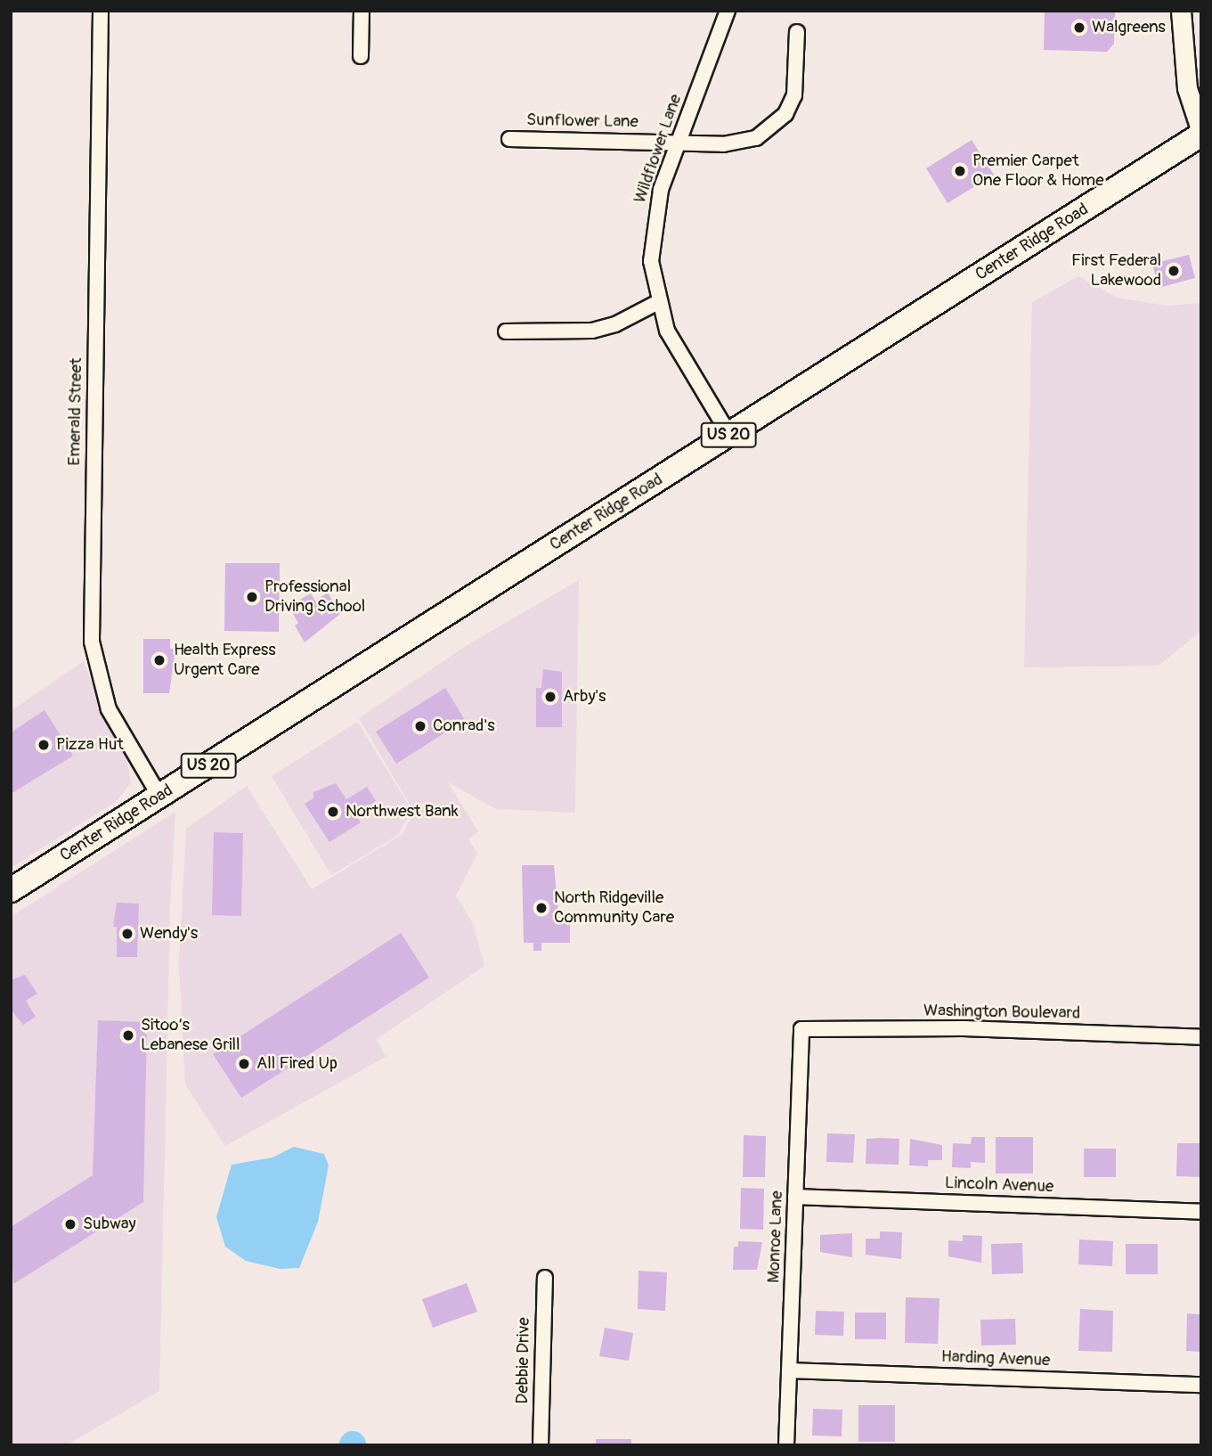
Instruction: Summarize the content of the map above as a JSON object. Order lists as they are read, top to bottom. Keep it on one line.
{"streets":{"main road":["Center Ridge Road","US 20"],"street":["Sunflower Lane","Wildflower Lane","Emerald Street","Washington Boulevard","Lincoln Avenue","Monroe Lane","Harding Avenue","Debbie Drive"]},"crossings":[["Sunflower Lane","Wildflower Lane"],["Wildflower Lane","Center Ridge Road"],["Center Ridge Road","Emerald Street"],["Washington Boulevard","Monroe Lane"],["Lincoln Avenue","Monroe Lane"],["Monroe Lane","Harding Avenue"]],"places":["Walgreens","Premier Carpet One Floor & Home","First Federal Lakewood","Professional Driving School","Health Express Urgent Care","Arby's","Conrad's","Pizza Hut","Northwest Bank","North Ridgeville Community Care","Wendy's","Sitoo’s Lebanese Grill","All Fired Up","Subway"]}
